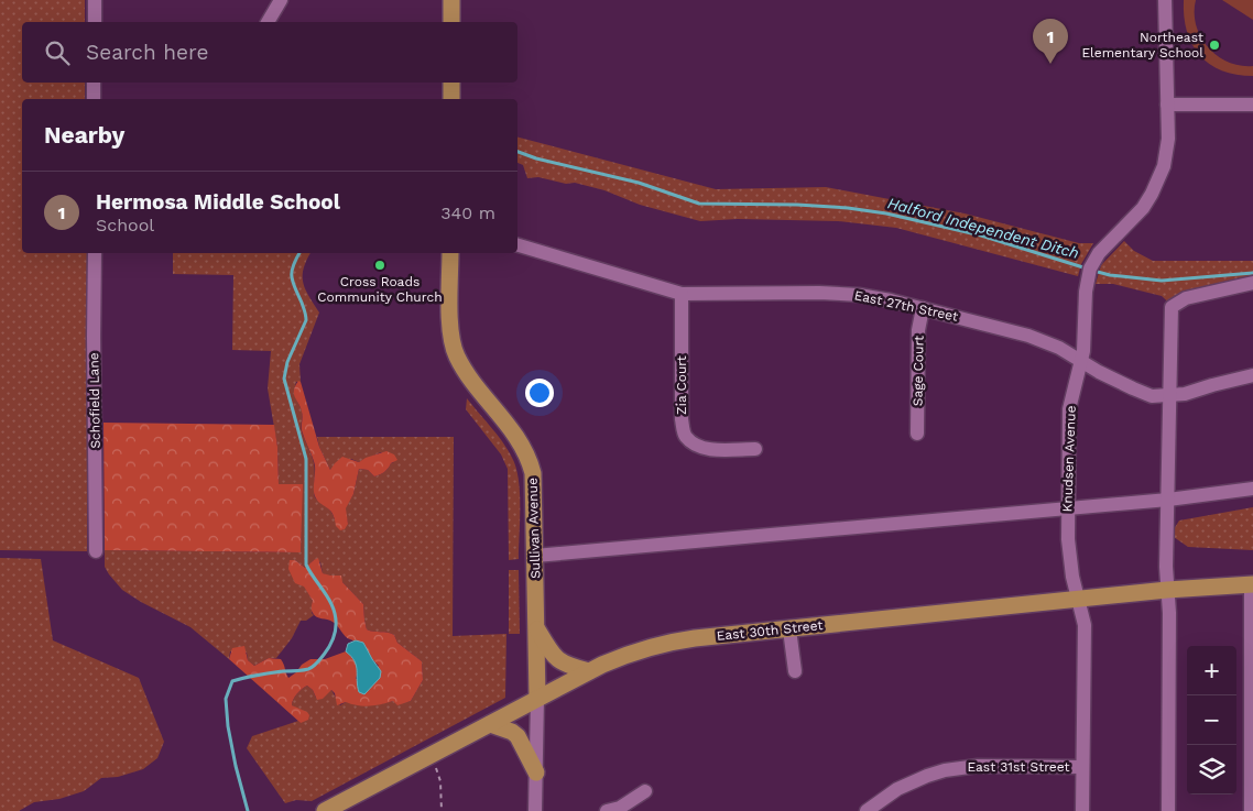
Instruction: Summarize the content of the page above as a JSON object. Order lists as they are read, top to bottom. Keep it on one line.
{"streets":{"main road":["Sullivan Avenue","East 30th Street"],"street":["East 27th Street","Sage Court","Zia Court","Schofield Lane","Knudsen Avenue","East 31st Street"]},"crossings":[["East 27th Street","Sage Court"],["East 27th Street","Zia Court"],["East 27th Street","Knudsen Avenue"],["Knudsen Avenue","East 30th Street"],["Knudsen Avenue","East 31st Street"],["Sullivan Avenue","East 30th Street"]],"water":["Halford Independent Ditch"],"places":["Northeast Elementary School","Cross Roads Community Church"],"page":{"pins":"1","search":"Search here","heading":"Nearby","list":[{"mark":"1","name":"Hermosa Middle School","note":"School","value":"340 m"}],"map_buttons":["+","−"]}}
